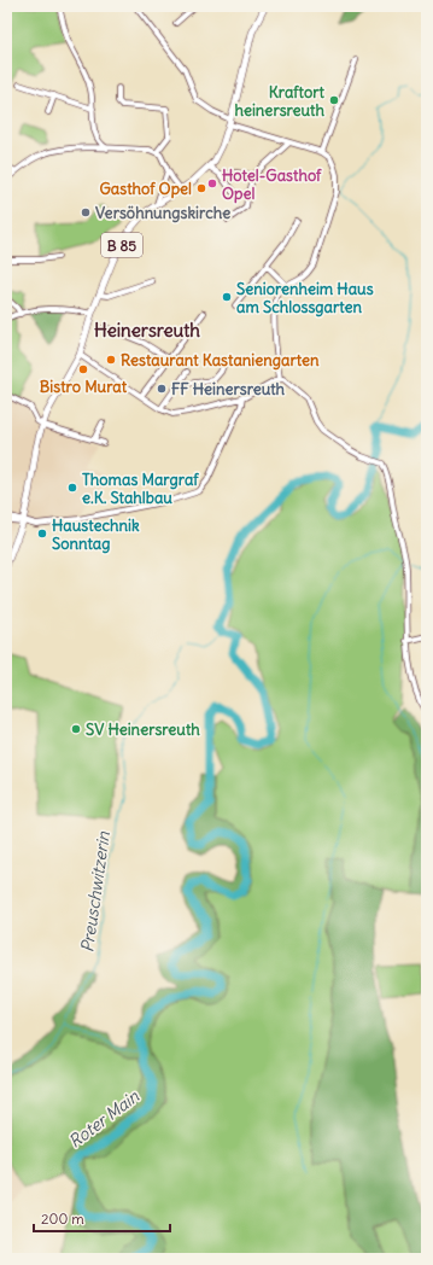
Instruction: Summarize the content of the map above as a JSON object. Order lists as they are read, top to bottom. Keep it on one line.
{"streets":{"main road":["B 85"]},"districts":["Heinersreuth"],"water":["Preuschwitzerin","Roter Main"],"places":["Kraftort heinersreuth","Hotel-Gasthof Opel","Gasthof Opel","Versöhnungskirche","Seniorenheim Haus am Schlossgarten","Restaurant Kastaniengarten","Bistro Murat","FF Heinersreuth","Thomas Margraf e.K. Stahlbau","Haustechnik Sonntag","SV Heinersreuth"],"scale_bar":"200 m"}
